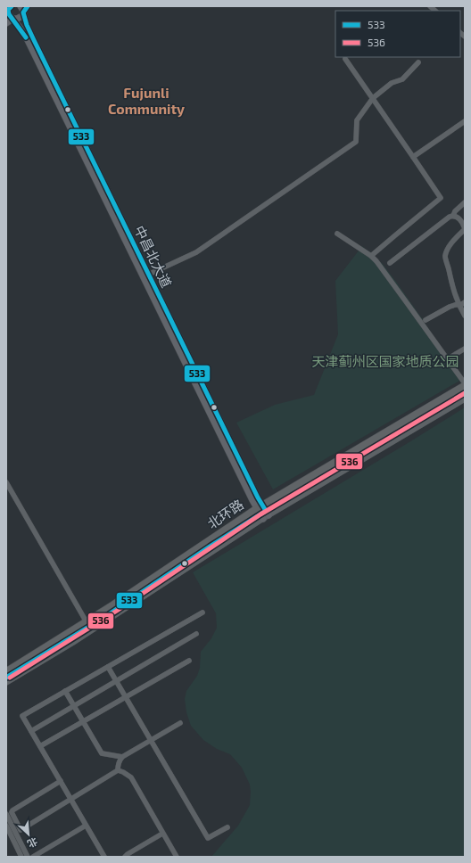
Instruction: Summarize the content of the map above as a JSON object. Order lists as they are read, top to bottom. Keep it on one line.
{"streets":{"highway":["北环路"],"main road":["中昌北大道"]},"crossings":[["中昌北大道","北环路"]],"districts":["Fujunli Community"],"parks":["天津蓟州区国家地质公园"],"lines":["transit line 533","transit line 536"],"legend":["533","536"],"north":"bottom right"}
